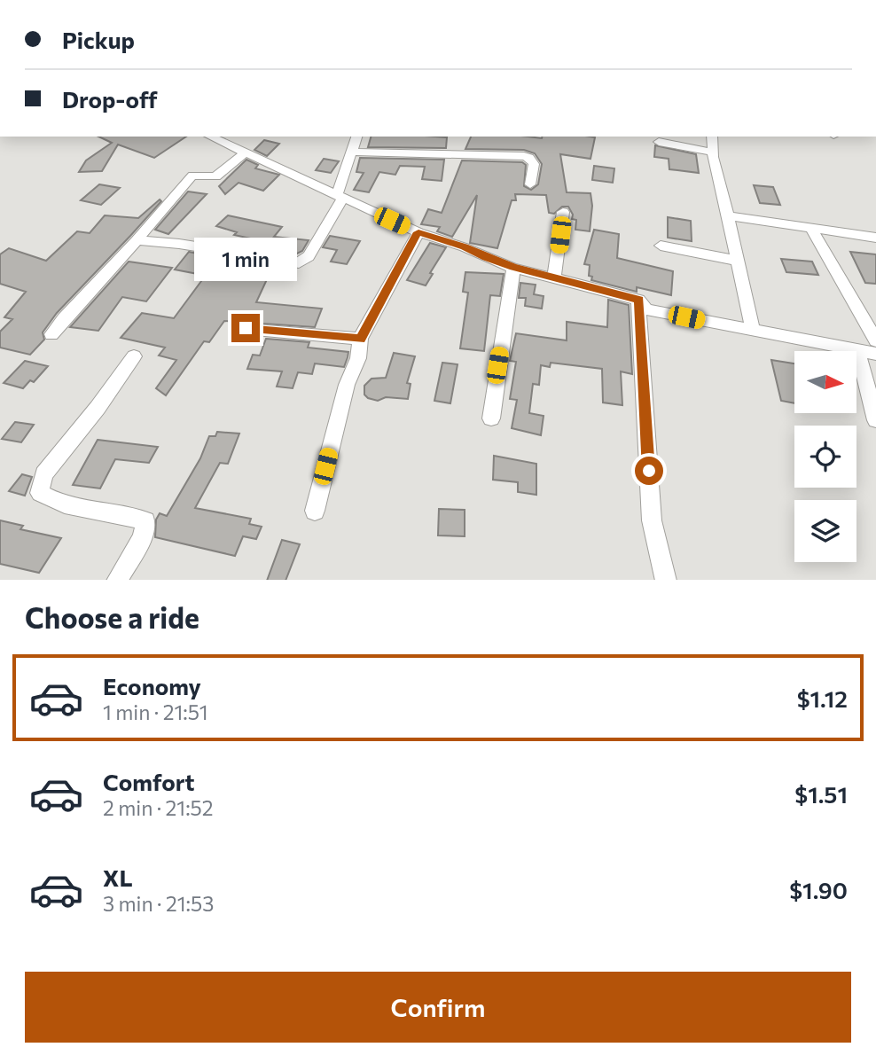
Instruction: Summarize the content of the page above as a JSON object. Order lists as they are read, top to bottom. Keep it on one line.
{"north":"right","page":{"banner":["Pickup","Drop-off"],"bubble":"1 min","heading":"Choose a ride","list":[{"name":"Economy","note":"1 min · 21:51","value":"$1.12"},{"name":"Comfort","note":"2 min · 21:52","value":"$1.51"},{"name":"XL","note":"3 min · 21:53","value":"$1.90"}],"buttons":"Confirm"}}
